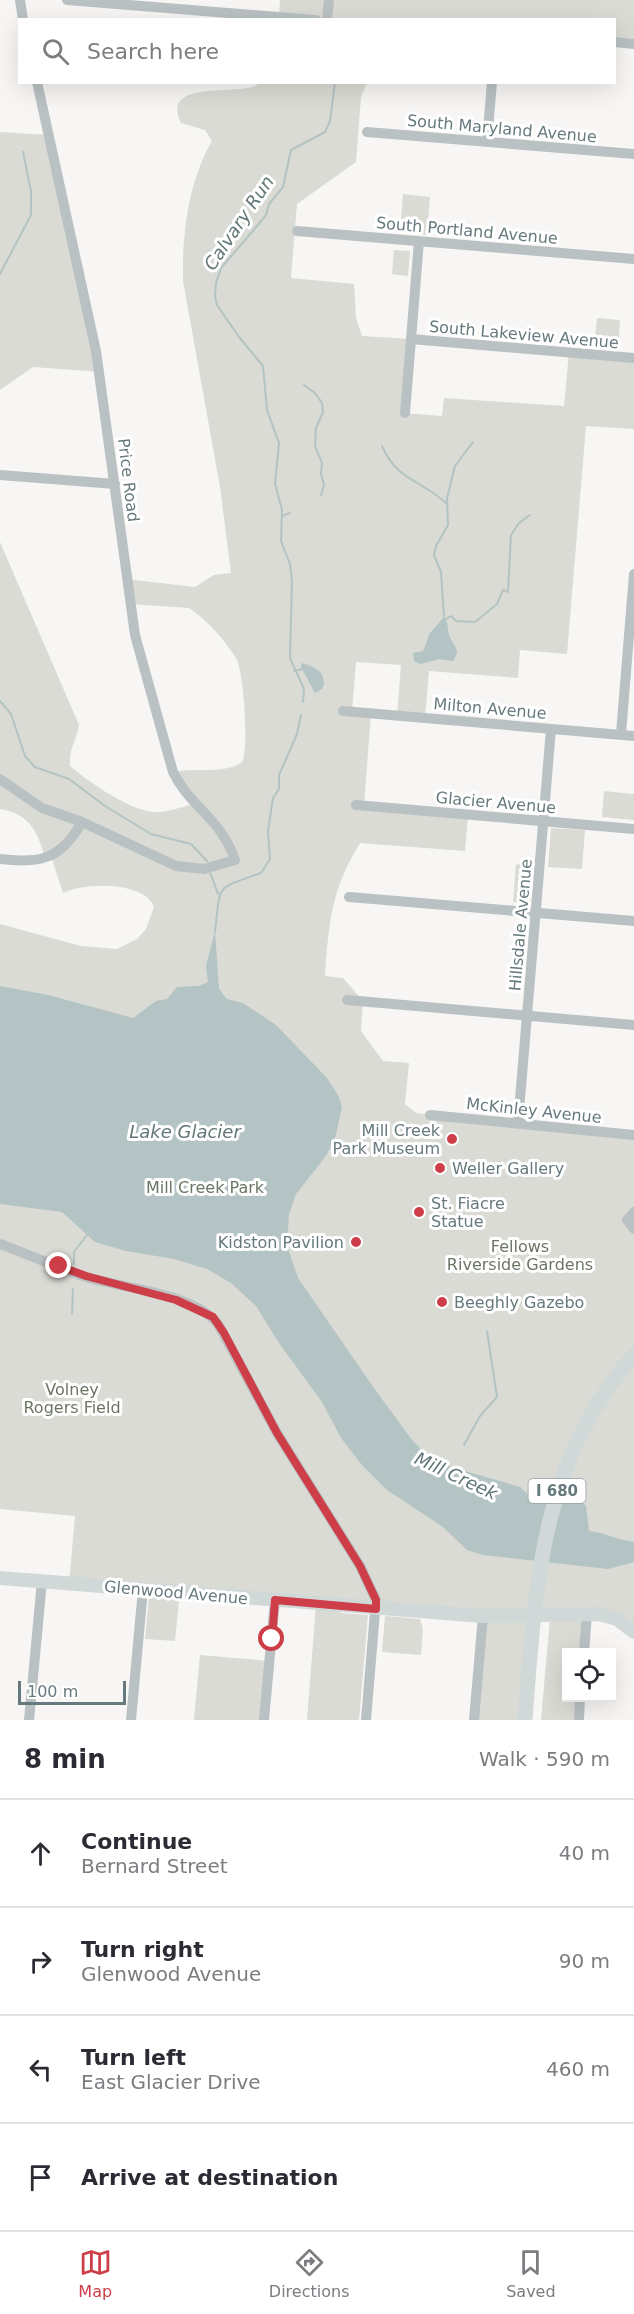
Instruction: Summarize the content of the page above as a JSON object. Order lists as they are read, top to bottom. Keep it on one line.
{"streets":{"highway":["I 680"],"main road":["Glenwood Avenue"],"street":["South Maryland Avenue","South Portland Avenue","South Lakeview Avenue","Price Road","Milton Avenue","Glacier Avenue","Hillsdale Avenue","McKinley Avenue"]},"crossings":[["Milton Avenue","Hillsdale Avenue"],["Glacier Avenue","Hillsdale Avenue"],["Hillsdale Avenue","McKinley Avenue"]],"water":["Calvary Run","Lake Glacier","Mill Creek"],"parks":["Mill Creek Park","Fellows Riverside Gardens","Volney Rogers Field"],"places":["Mill Creek Park Museum","Weller Gallery","St. Fiacre Statue","Kidston Pavilion","Beeghly Gazebo"],"scale_bar":"100 m","page":{"search":"Search here","scale":"100 m","heading":["8 min","Walk · 590 m"],"list":[["Continue","Bernard Street","40 m"],["Turn right","Glenwood Avenue","90 m"],["Turn left","East Glacier Drive","460 m"],"Arrive at destination"],"nav":["Map","Directions","Saved"]}}
